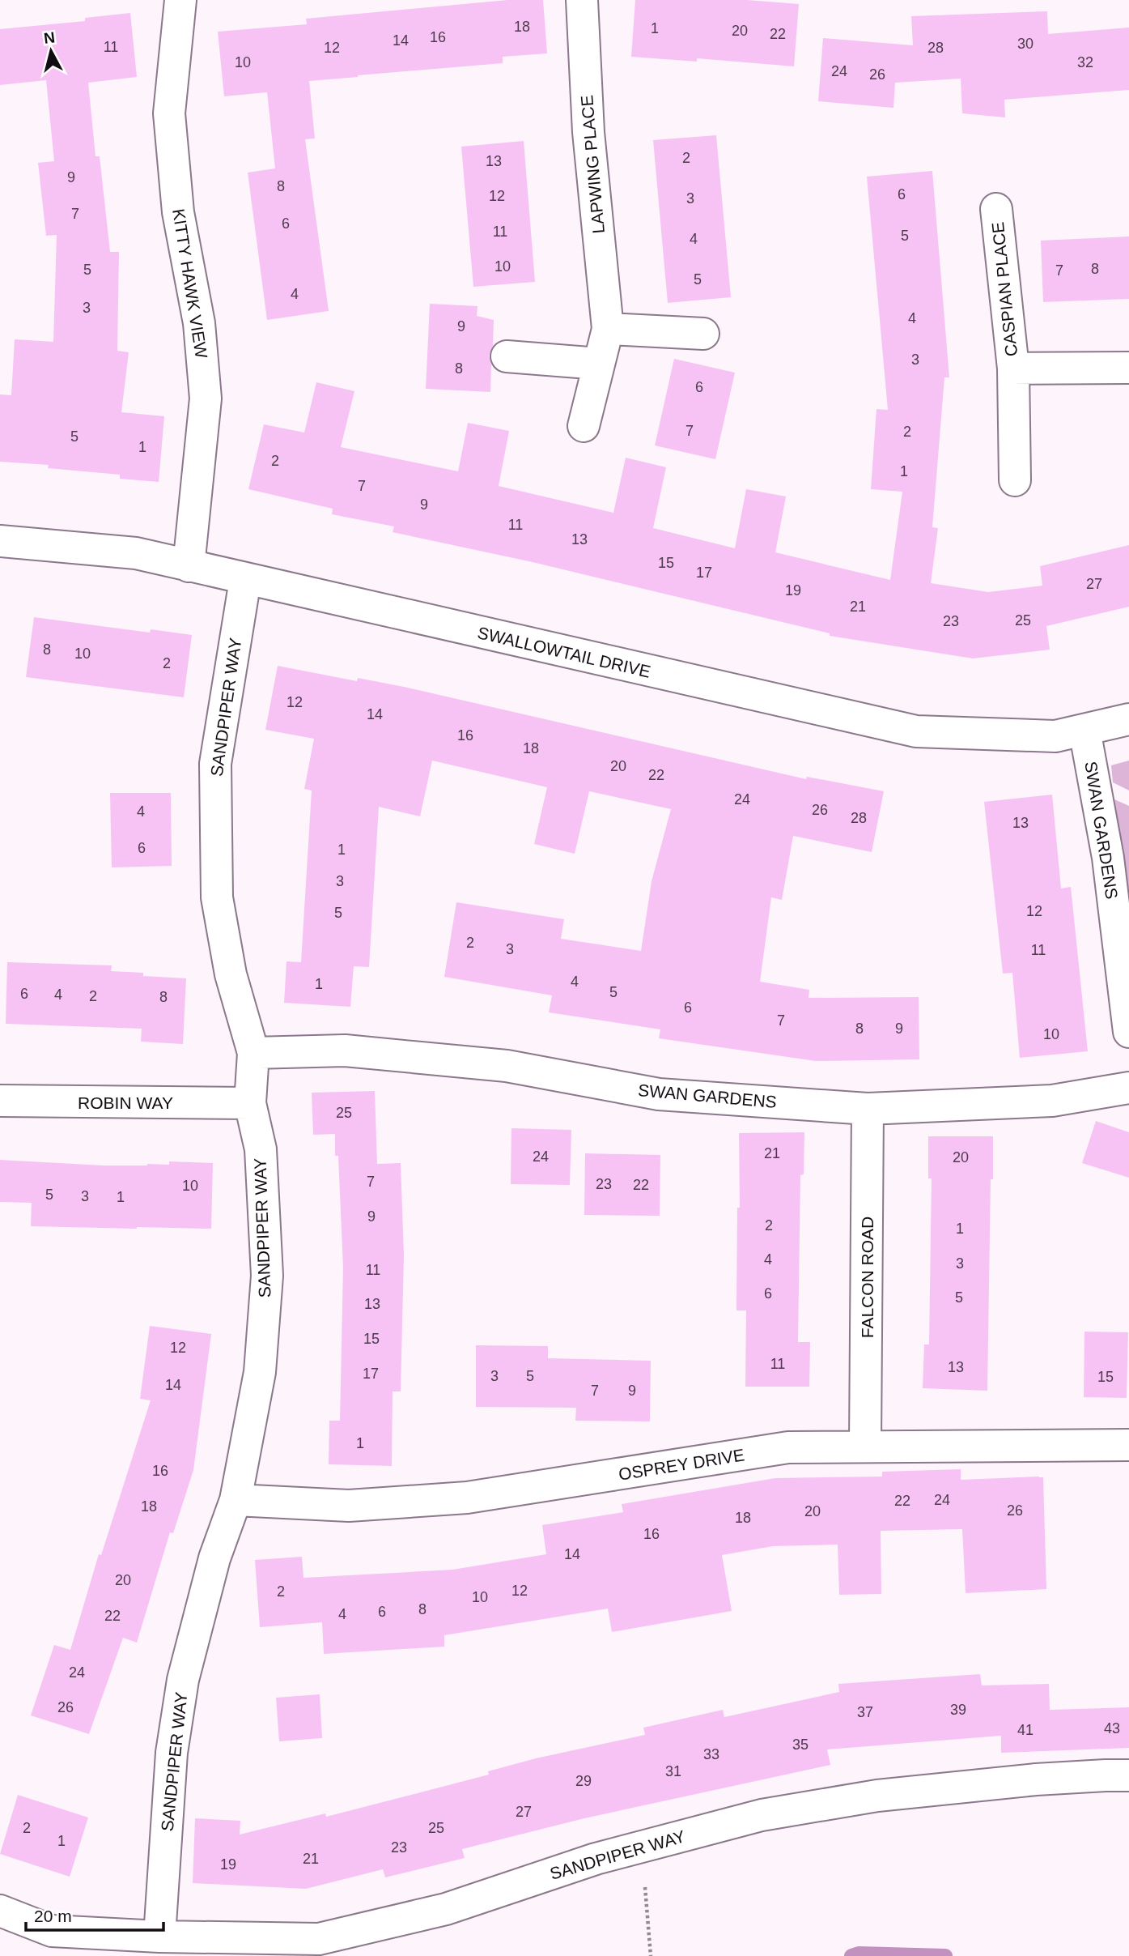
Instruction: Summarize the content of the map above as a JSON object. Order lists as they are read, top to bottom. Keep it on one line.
{"streets":{"street":["LAPWING PLACE","KITTY HAWK VIEW","CASPIAN PLACE","SWALLOWTAIL DRIVE","SANDPIPER WAY","SWAN GARDENS","ROBIN WAY","FALCON ROAD","OSPREY DRIVE"]},"crossings":[["KITTY HAWK VIEW","SWALLOWTAIL DRIVE"],["SWALLOWTAIL DRIVE","SANDPIPER WAY"],["SWALLOWTAIL DRIVE","SWAN GARDENS"],["SANDPIPER WAY","SWAN GARDENS"],["SANDPIPER WAY","ROBIN WAY"],["SANDPIPER WAY","OSPREY DRIVE"],["SWAN GARDENS","FALCON ROAD"],["FALCON ROAD","OSPREY DRIVE"]],"house_numbers":["18","1","20","22","16","14","30","11","12","28","10","32","24","26","2","13","9","8","6","12","3","7","6","11","5","4","10","8","5","7","5","4","3","4","9","3","8","6","7","2","5","1","2","1","7","9","11","13","15","17","27","19","21","25","23","8","10","2","12","14","16","18","20","22","24","26","4","28","13","6","1","3","12","5","2","3","11","4","1","5","6","4","2","8","6","7","8","9","10","25","21","24","20","7","23","22","10","5","3","1","9","2","1","4","3","11","6","5","13","15","12","11","13","17","3","5","15","14","7","9","1","16","24","22","18","26","20","18","16","14","20","12","2","10","8","6","4","22","24","26","39","37","43","41","35","33","31","29","27","2","25","1","23","21","19"],"scale_bar":"20 m","north":"top"}
